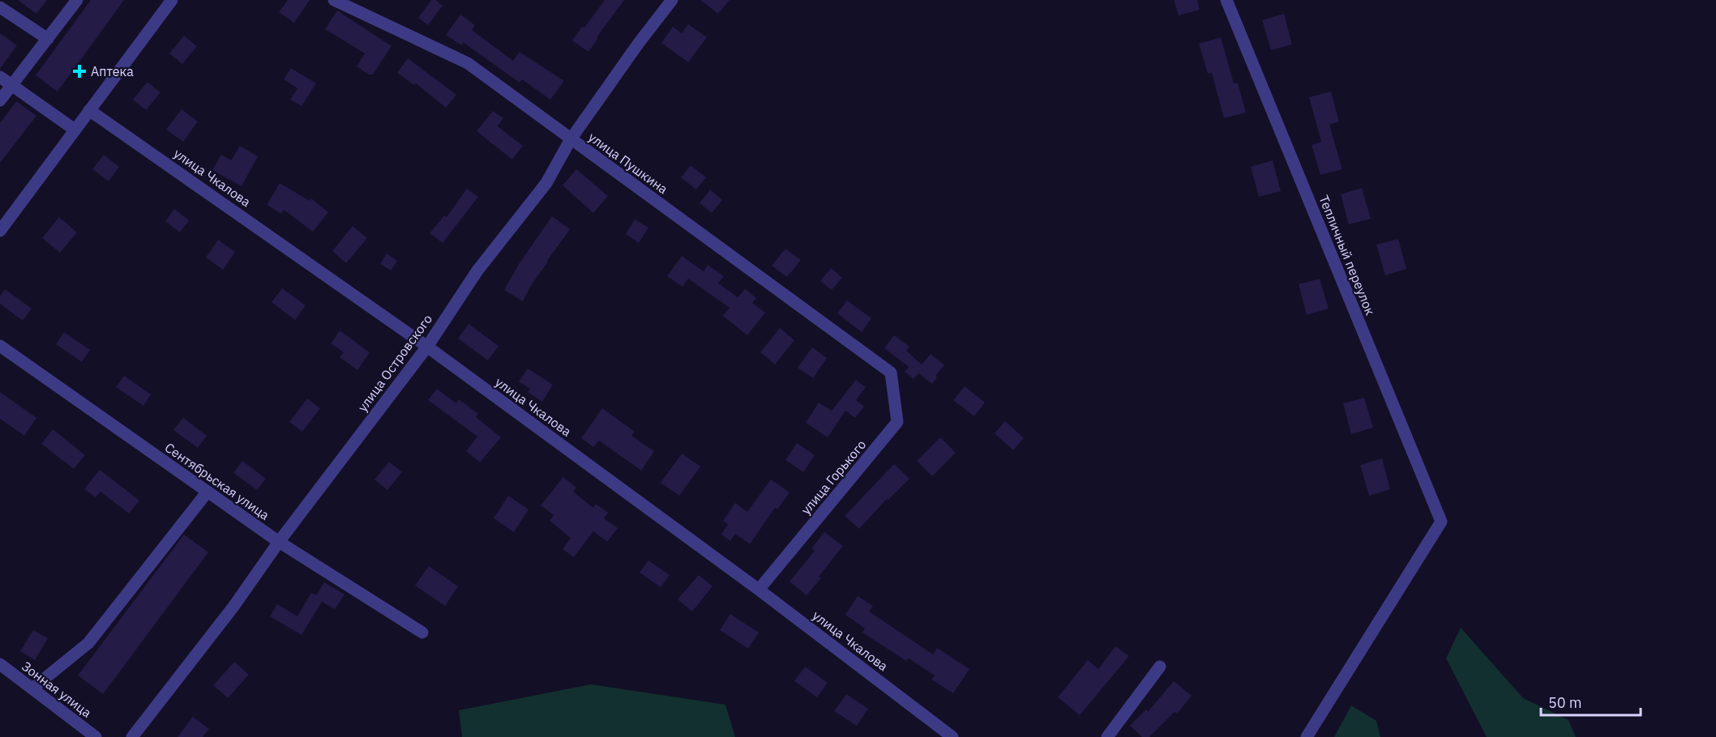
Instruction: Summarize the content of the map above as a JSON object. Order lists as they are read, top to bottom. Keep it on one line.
{"streets":{"street":["улица Пушкина","улица Чкалова","Тепличный переулок","улица Островского","улица Горького","Сентябрьская улица","Зонная улица"]},"crossings":[["улица Пушкина","улица Островского"],["улица Пушкина","улица Горького"],["улица Чкалова","улица Островского"],["улица Чкалова","улица Горького"],["улица Островского","Сентябрьская улица"]],"places":{"health":["Аптека"]},"scale_bar":"50 m"}
